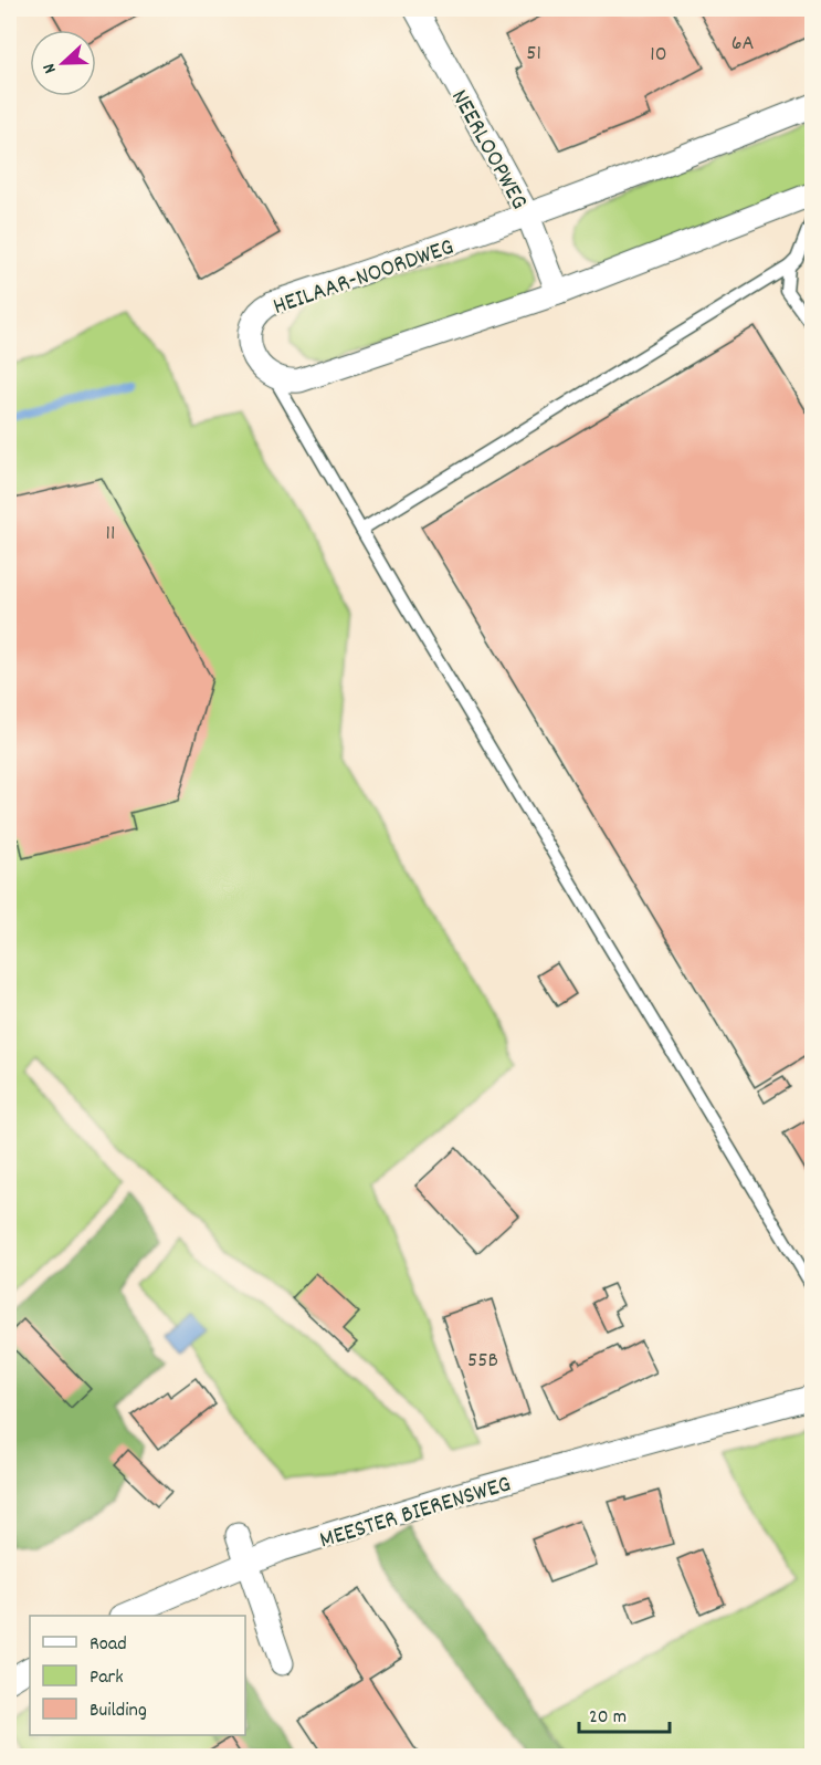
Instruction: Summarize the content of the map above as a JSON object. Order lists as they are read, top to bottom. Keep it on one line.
{"streets":{"street":["NEERLOOPWEG","HEILAAR-NOORDWEG","MEESTER BIERENSWEG"]},"crossings":[["NEERLOOPWEG","HEILAAR-NOORDWEG"]],"house_numbers":["6A","51","10","11","55B"],"legend":["Road","Park","Building"],"scale_bar":"20 m","north":"left"}
